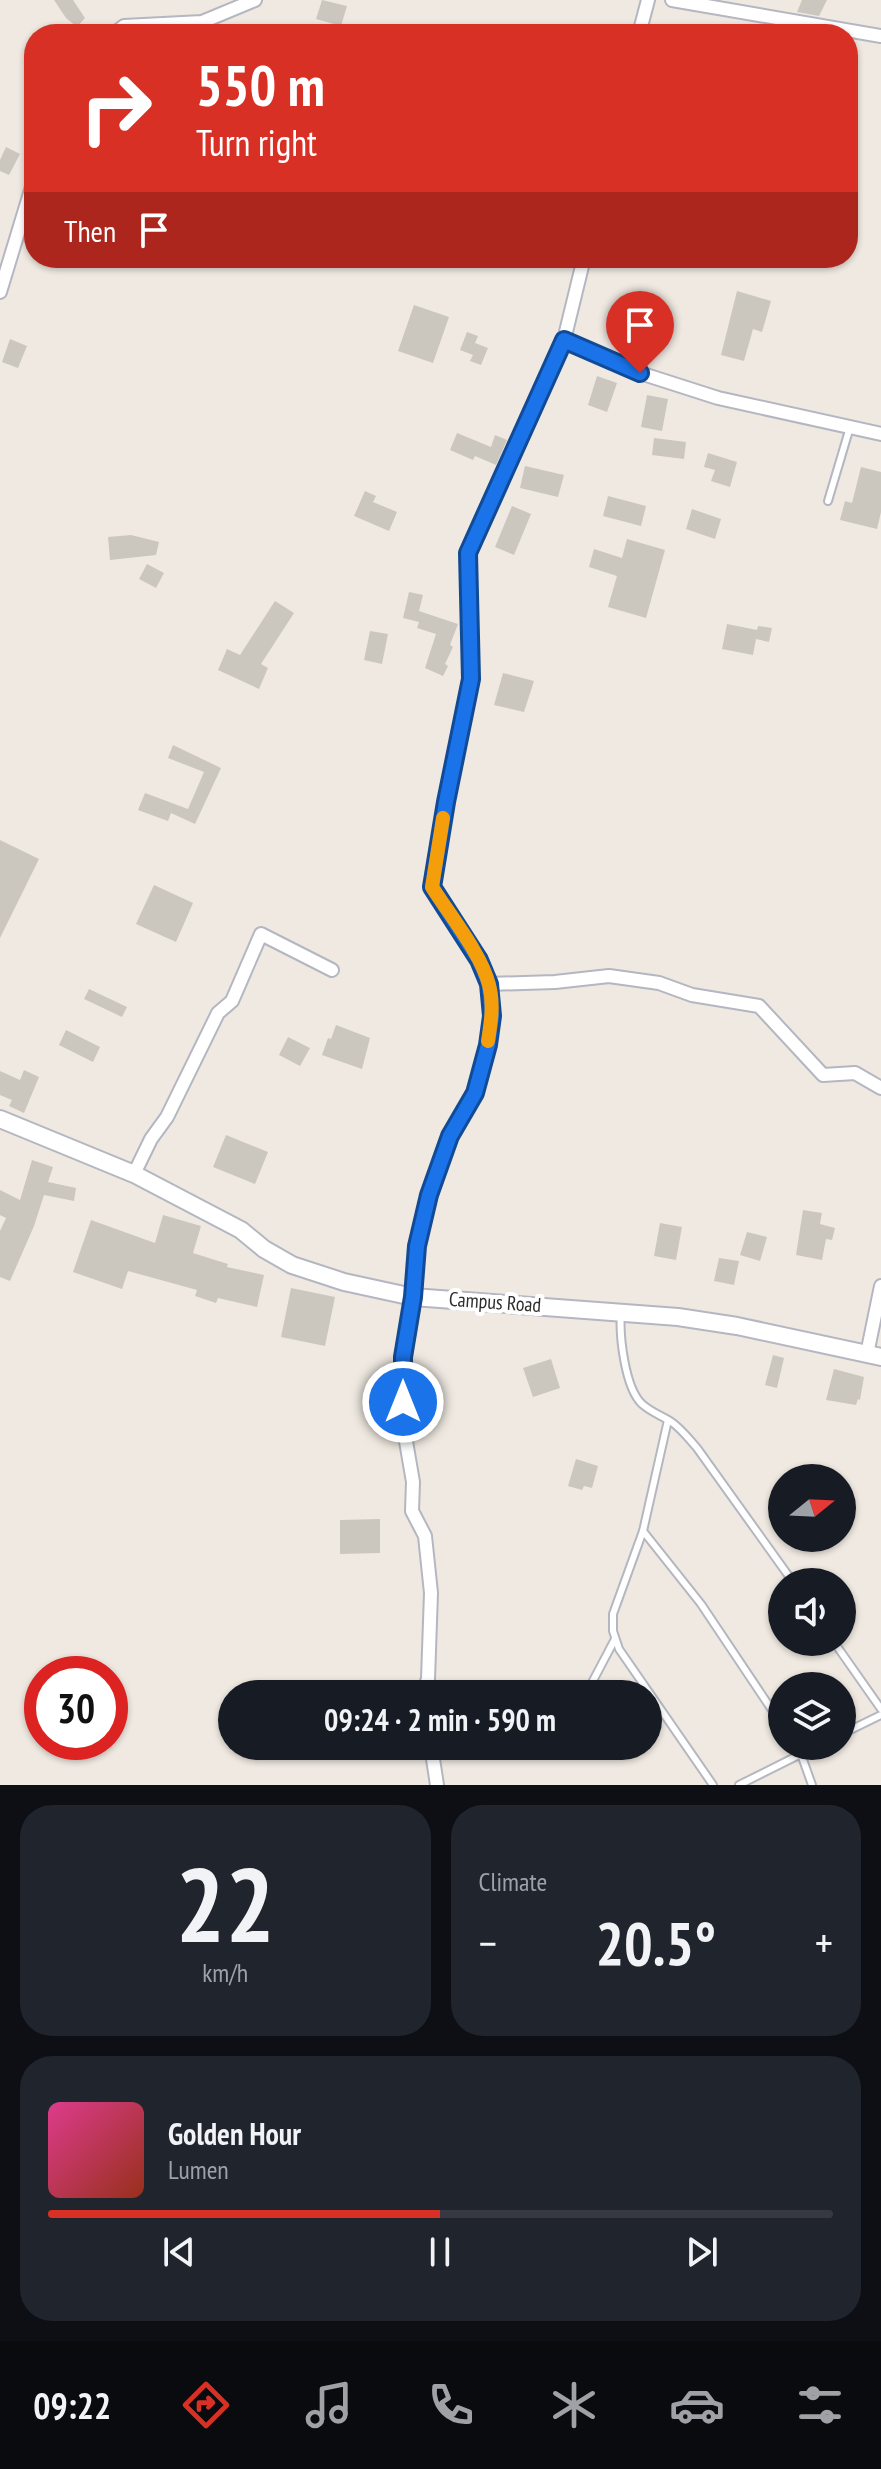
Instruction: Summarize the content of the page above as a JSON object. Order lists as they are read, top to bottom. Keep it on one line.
{"streets":{"street":["Campus Road"]},"north":"right","page":{"turn":["550 m","Turn right"],"then":"Then","limit":"30","trip":"09:24 · 2 min · 590 m","tile":[["22","km/h"],"Climate"],"heat":["−","20.5°","+"],"song":["Golden Hour","Lumen"],"tabs":"09:22"}}
